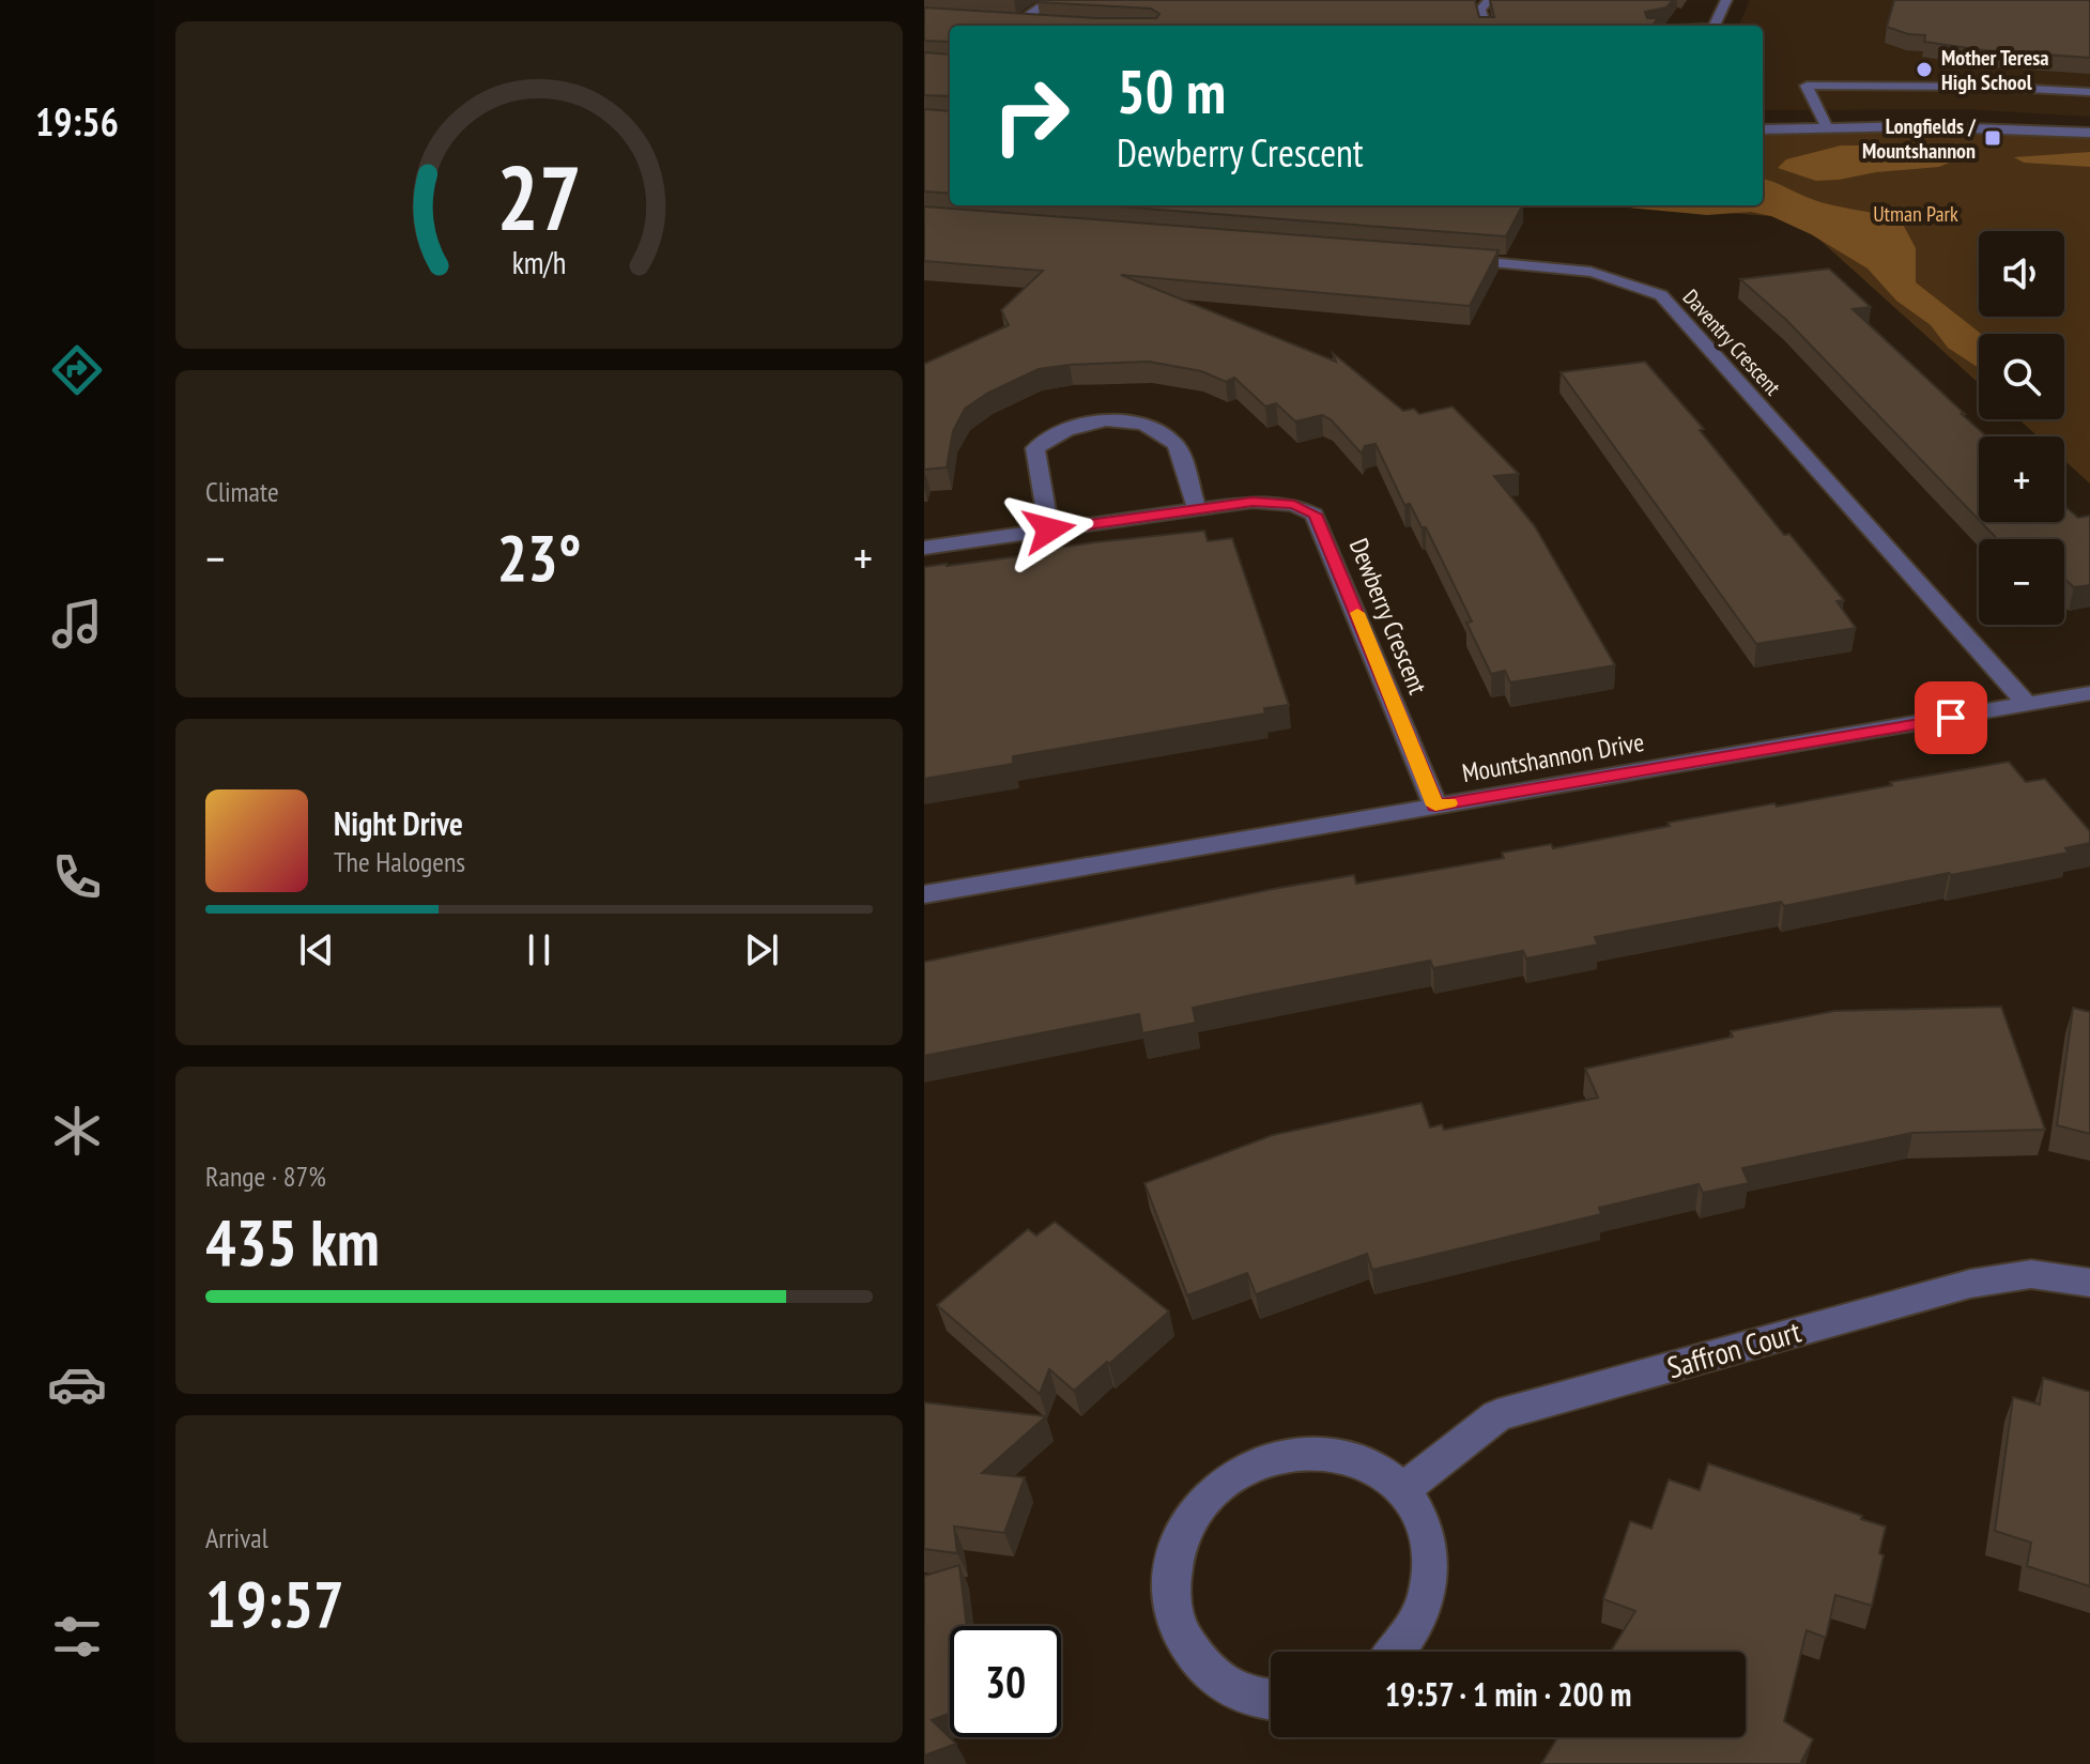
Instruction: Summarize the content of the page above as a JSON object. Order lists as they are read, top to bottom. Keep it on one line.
{"streets":{"street":["Daventry Crescent","Dewberry Crescent","Mountshannon Drive","Saffron Court"]},"crossings":[["Daventry Crescent","Mountshannon Drive"],["Dewberry Crescent","Mountshannon Drive"]],"parks":["Utman Park"],"places":{"other":["Mother Teresa High School"],"transit":["Longfields / Mountshannon"]},"page":{"tabs":"19:56","turn":["50 m","Dewberry Crescent"],"map_buttons":["+","−"],"tile":["Climate",["Range · 87%","435 km"],["Arrival","19:57"]],"heat":["−","23°","+"],"song":["Night Drive","The Halogens"],"limit":"30","trip":"19:57 · 1 min · 200 m","gauge":["27","km/h"]}}
